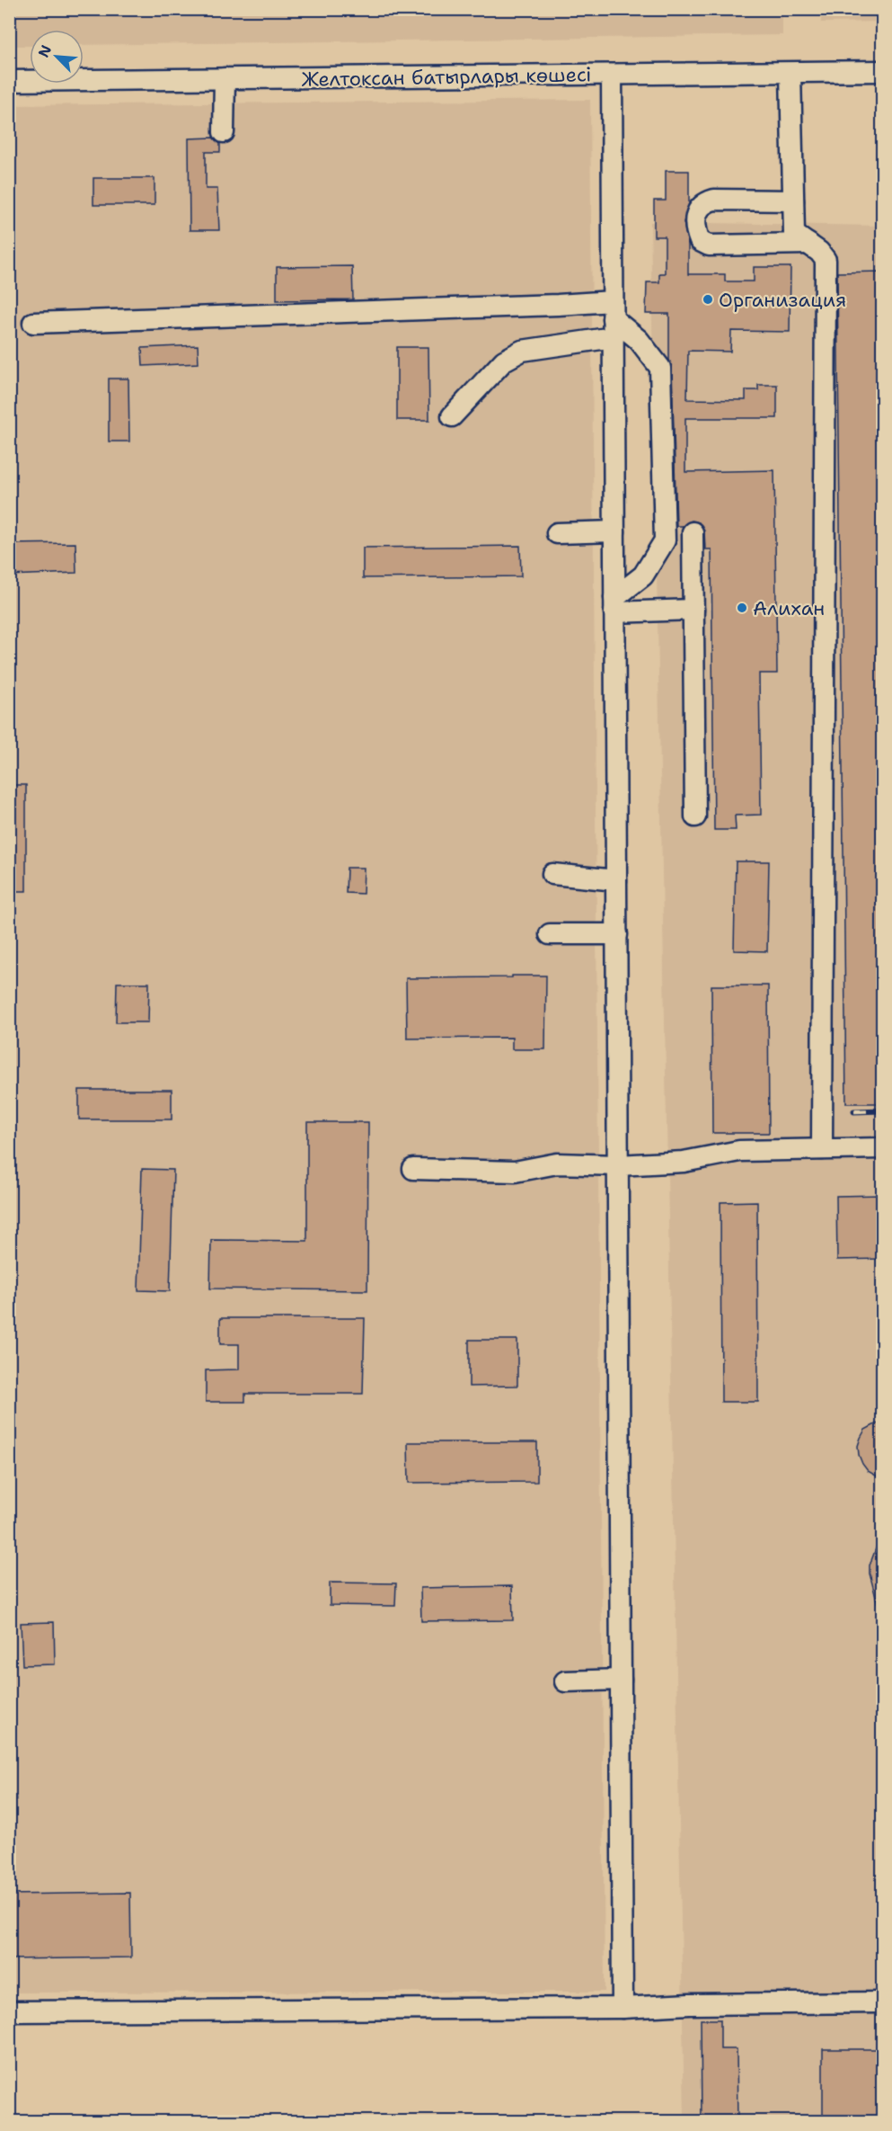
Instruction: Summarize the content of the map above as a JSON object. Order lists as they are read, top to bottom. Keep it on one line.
{"streets":{"street":["Желтоксан батырлары көшесі"]},"places":["Организация","Алихан"],"north":"top left"}
